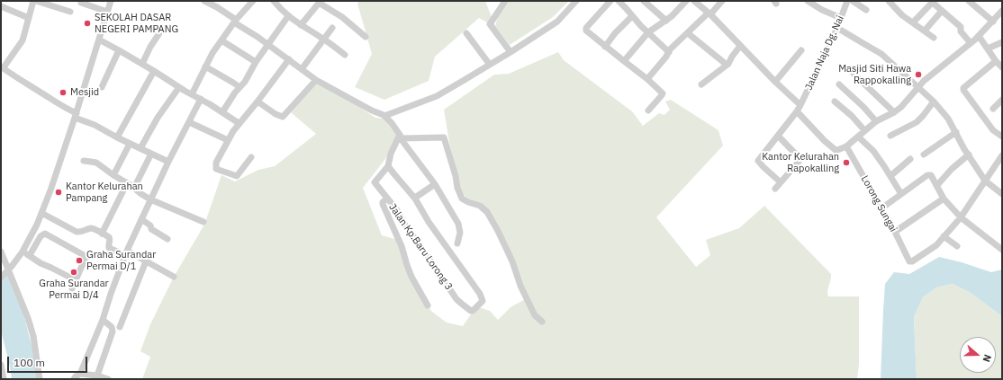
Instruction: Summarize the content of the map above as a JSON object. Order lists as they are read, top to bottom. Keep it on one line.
{"streets":{"street":["Jalan Naja Dg. Nai","Lorong Sungai","Jalan Kp.Baru Lorong 3"]},"places":["SEKOLAH DASAR NEGERI PAMPANG","Masjid Siti Hawa Rappokalling","Mesjid","Kantor Kelurahan Rapokalling","Kantor Kelurahan Pampang","Graha Surandar Permai D/1","Graha Surandar Permai D/4"],"scale_bar":"100 m","north":"right"}
